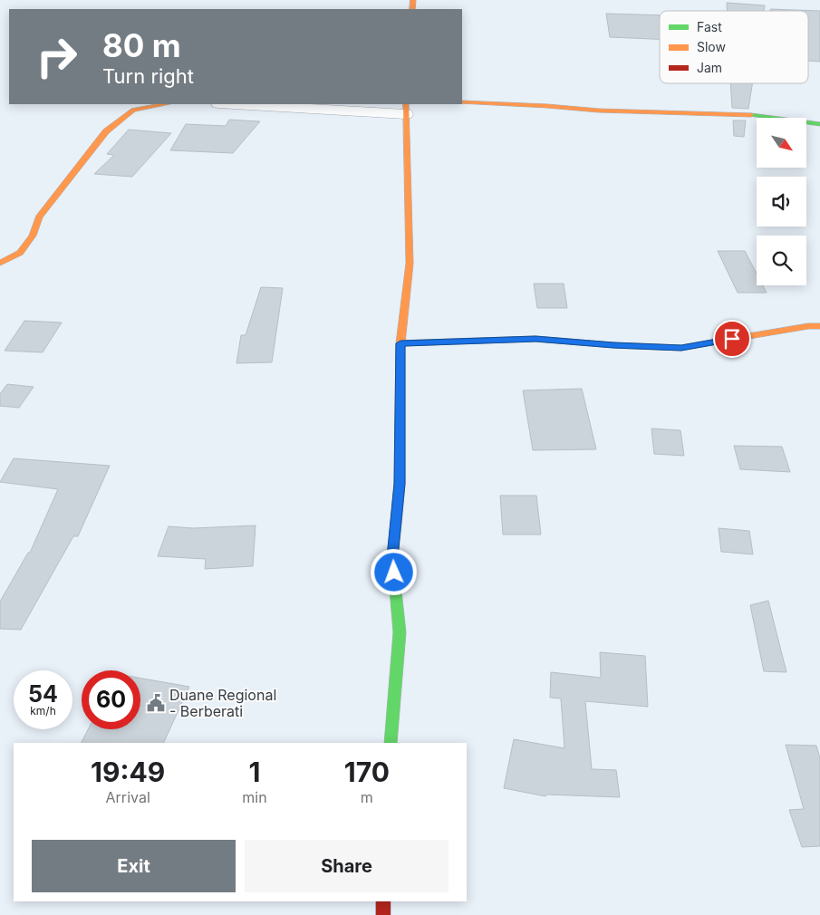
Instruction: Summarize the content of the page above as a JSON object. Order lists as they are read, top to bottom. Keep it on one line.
{"places":{"public building":["Duane Regional - Berberati"]},"legend":["Fast","Slow","Jam"],"north":"bottom right","page":{"turn":["80 m","Turn right"],"speed":"54 km/h","limit":"60","eta":["19:49","Arrival","1","min","170","m"],"buttons":["Exit","Share"]}}
